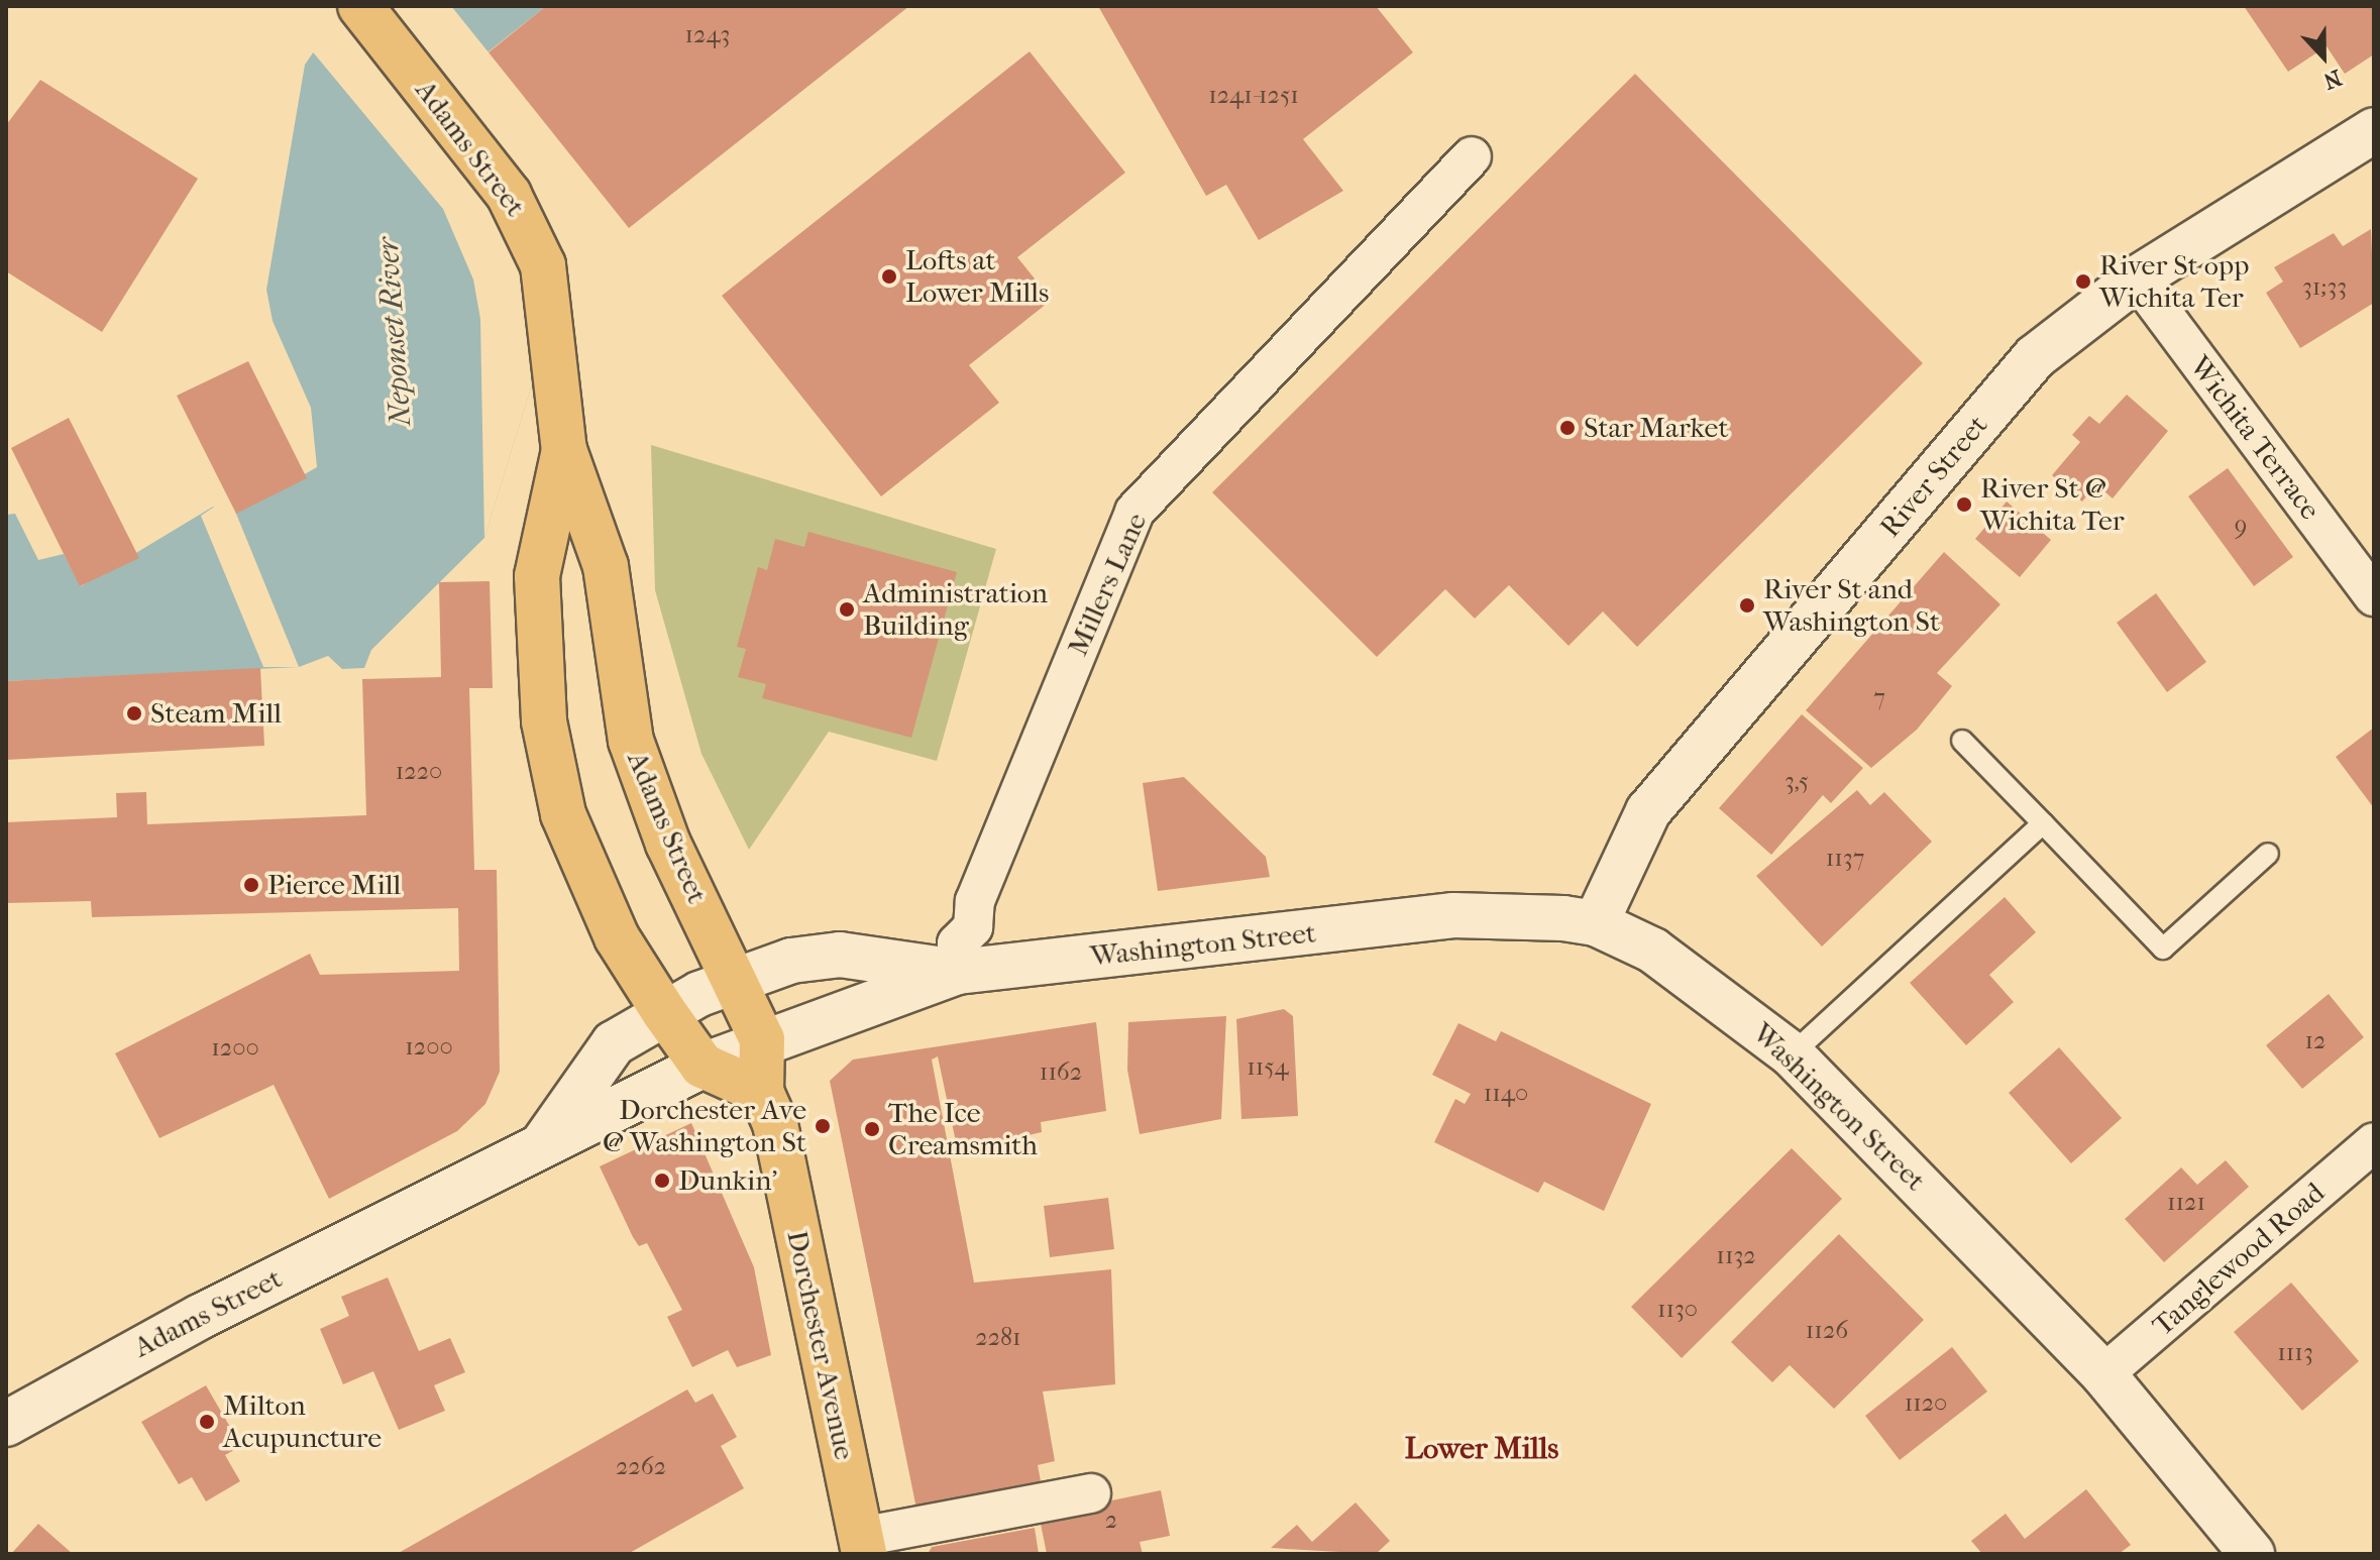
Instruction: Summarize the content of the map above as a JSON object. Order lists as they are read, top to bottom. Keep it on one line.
{"streets":{"main road":["Adams Street","River Street","Washington Street","Dorchester Avenue"],"street":["Wichita Terrace","Millers Lane","Tanglewood Road"]},"crossings":[["Adams Street","Washington Street"],["Adams Street","Dorchester Avenue"],["Wichita Terrace","River Street"],["River Street","Washington Street"],["Millers Lane","Washington Street"],["Washington Street","Tanglewood Road"],["Washington Street","Dorchester Avenue"]],"districts":["Lower Mills"],"water":["Neponset River"],"places":["Lofts at Lower Mills","River St opp Wichita Ter","Star Market","River St @ Wichita Ter","River St and Washington St","Administration Building","Steam Mill","Pierce Mill","Dorchester Ave @ Washington St","The Ice Creamsmith","Dunkin'","Milton Acupuncture"],"house_numbers":["1243","1241-1251","31;33","9","7","1220","3,5","1137","12","1200","1200","1154","1162","1140","1121","1132","1130","1126","2281","1113","1120","2262","2"],"north":"bottom"}
